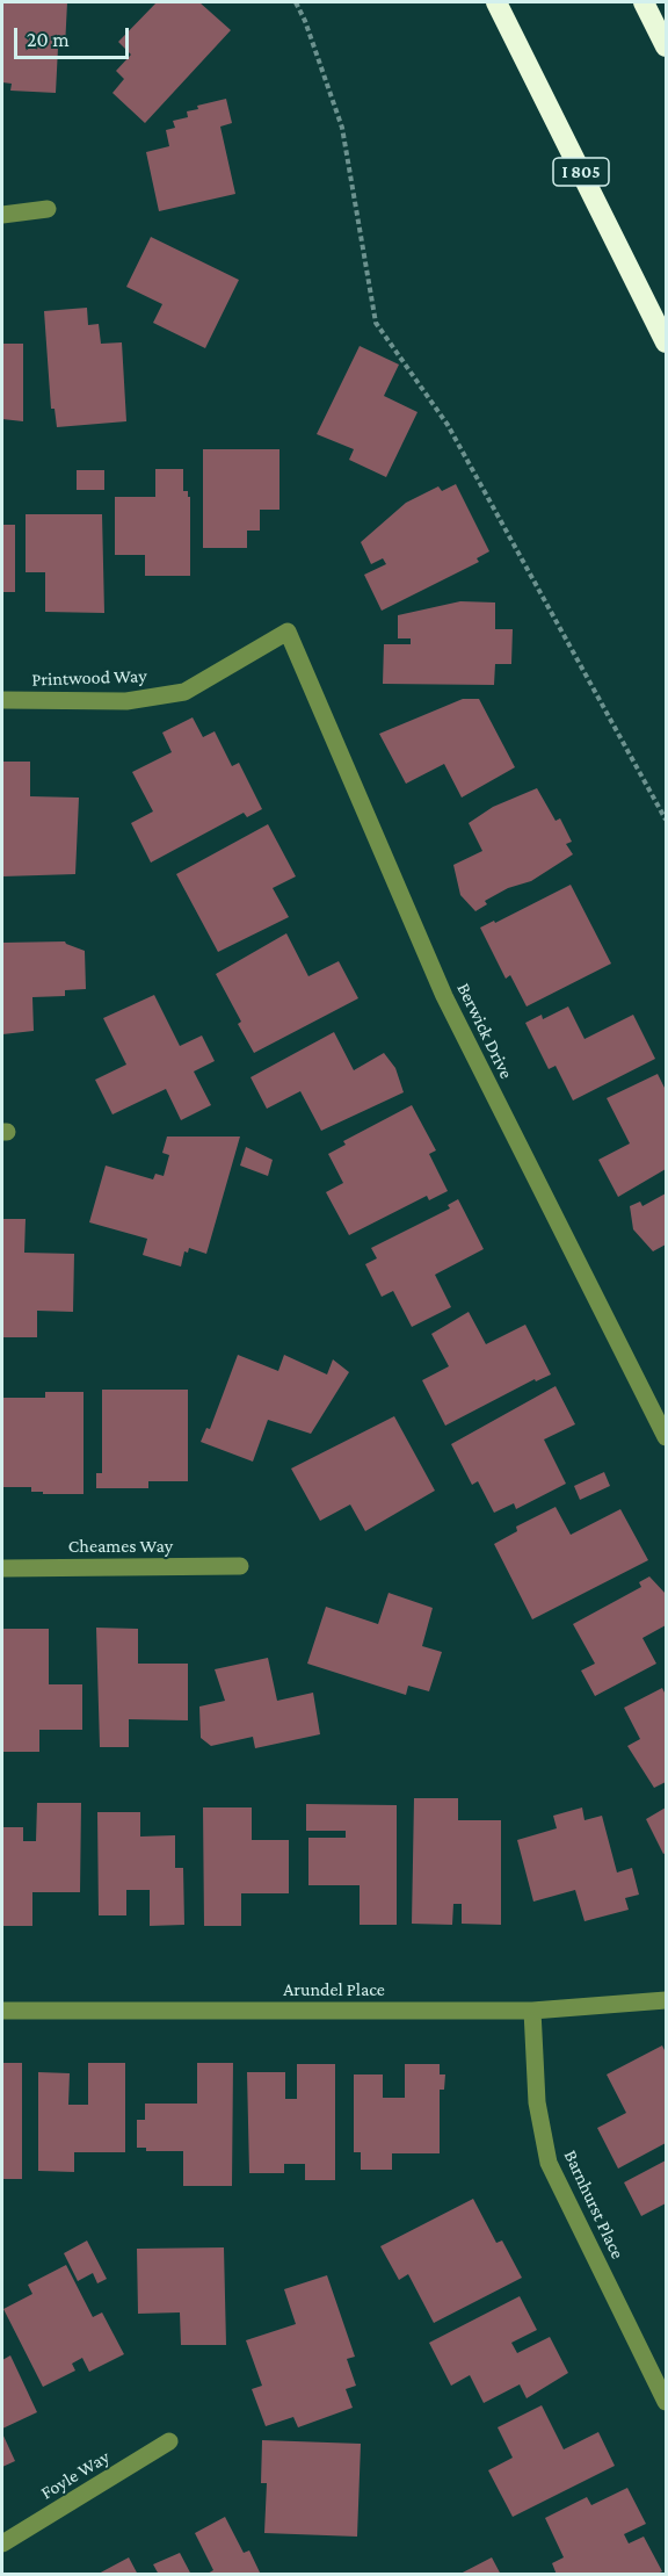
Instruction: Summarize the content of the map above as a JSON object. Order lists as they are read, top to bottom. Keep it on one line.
{"streets":{"highway":["I 805"],"street":["Printwood Way","Berwick Drive","Cheames Way","Arundel Place","Barnhurst Place","Foyle Way"]},"crossings":[["Printwood Way","Berwick Drive"],["Arundel Place","Barnhurst Place"]],"scale_bar":"20 m"}
